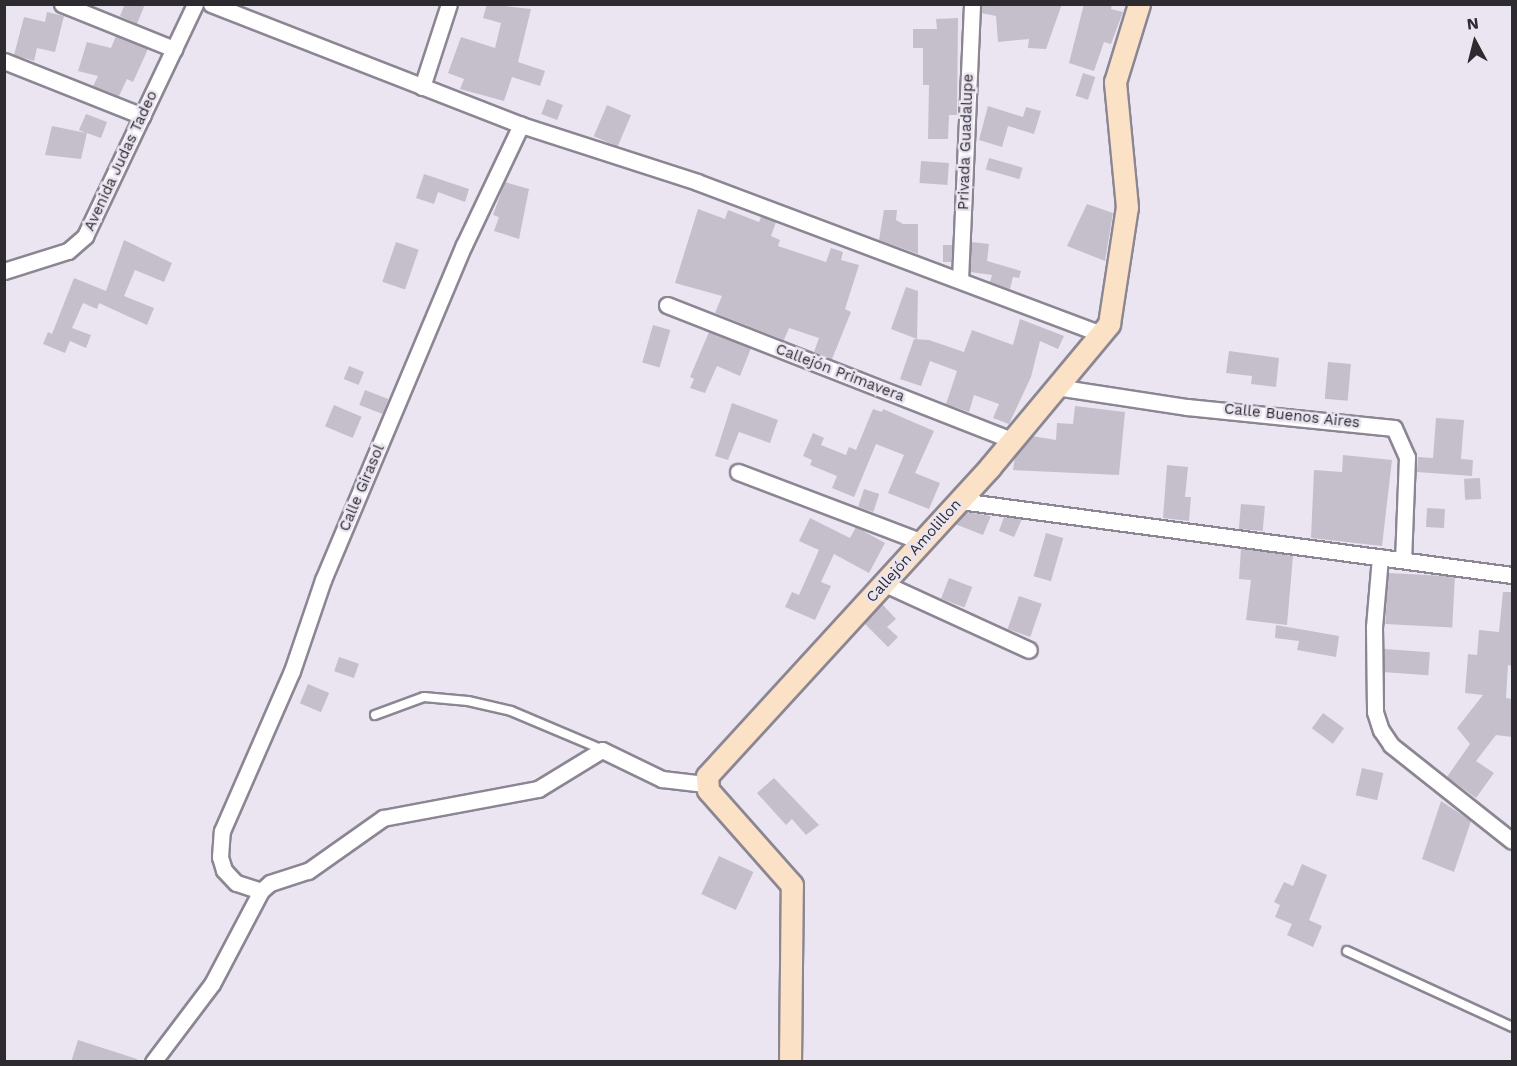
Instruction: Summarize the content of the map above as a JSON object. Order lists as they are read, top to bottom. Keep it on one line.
{"streets":{"street":["Privada Guadalupe","Avenida Judas Tadeo","Callejón Primavera","Calle Buenos Aires","Calle Girasol","Callejón Amolillon"]},"crossings":[["Callejón Primavera","Callejón Amolillon"],["Calle Buenos Aires","Callejón Amolillon"]],"north":"top"}
